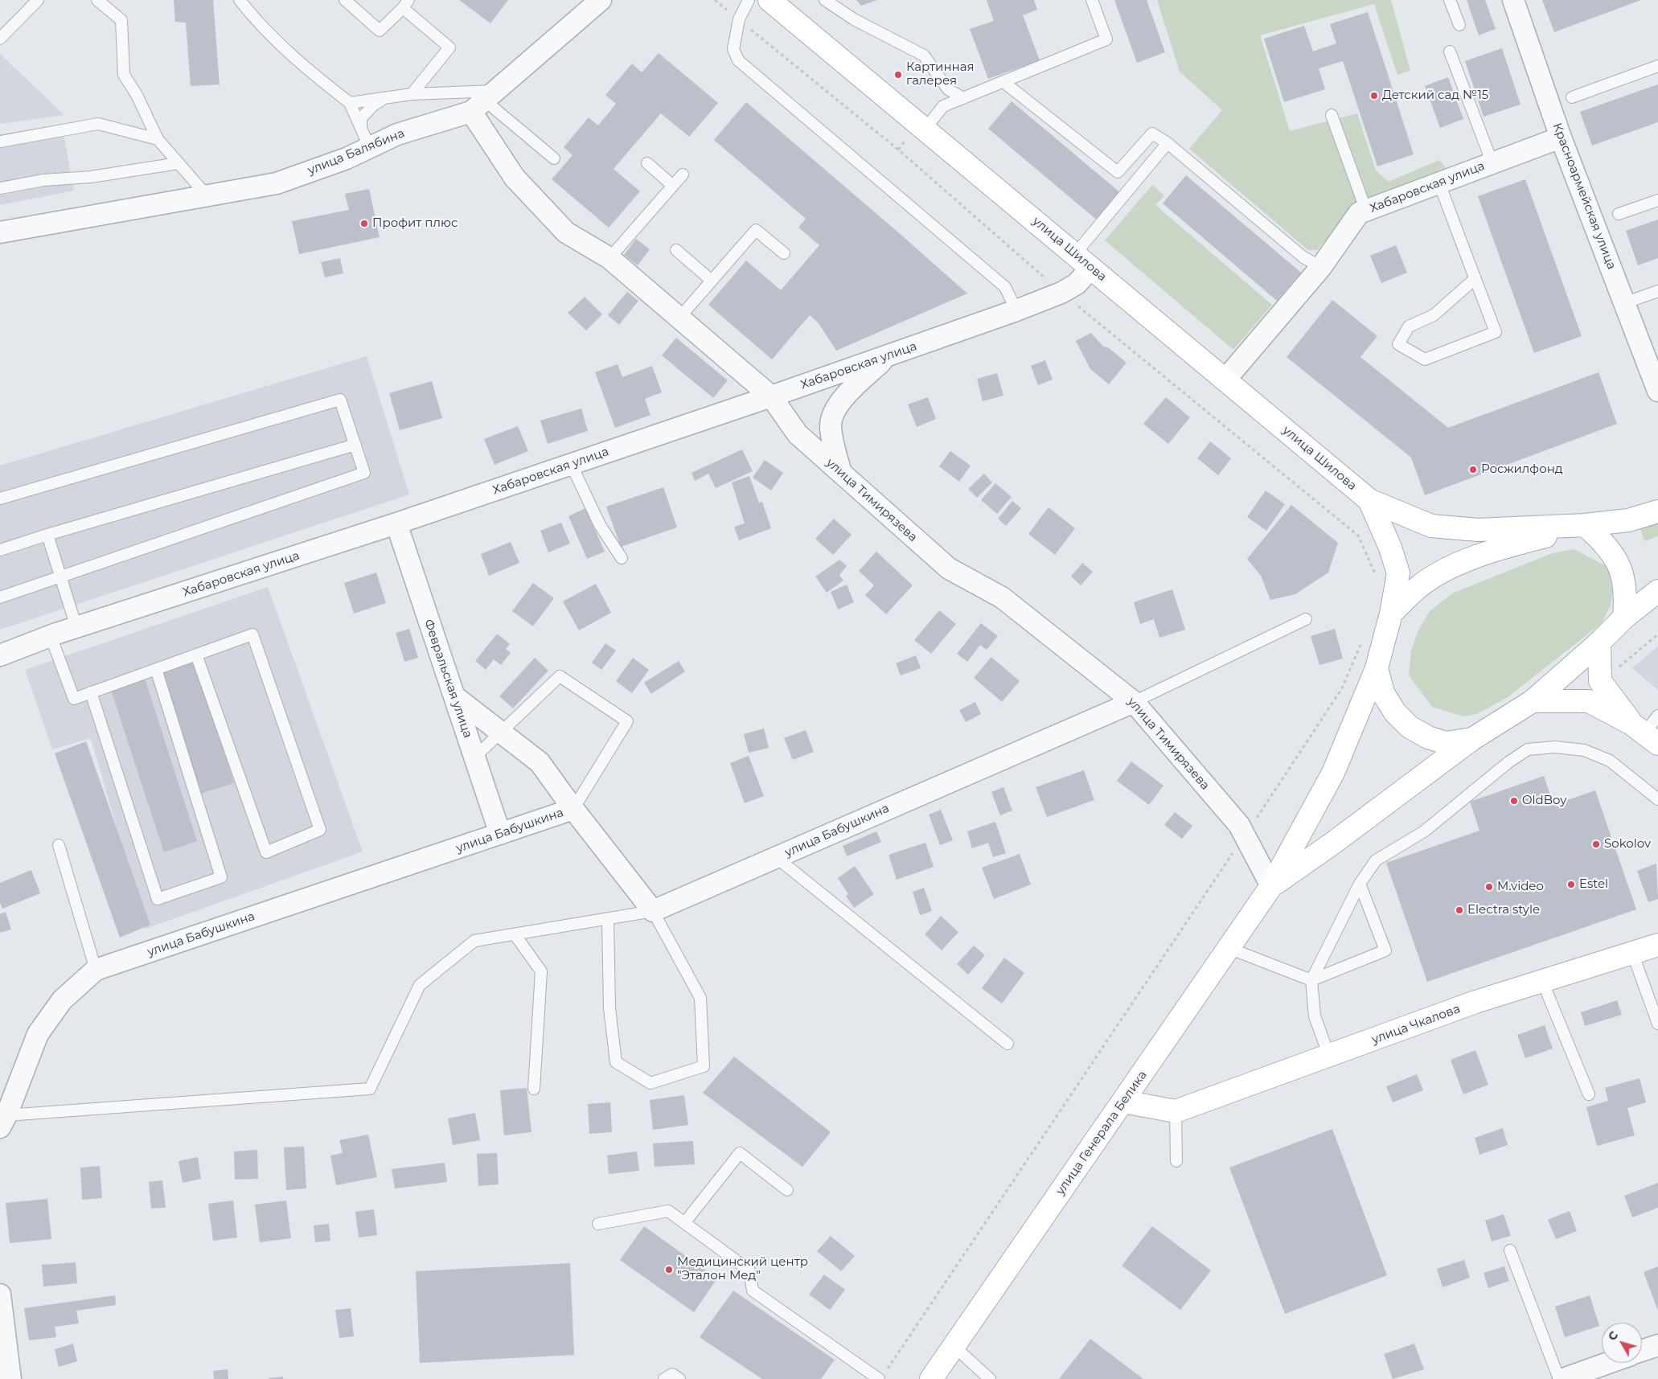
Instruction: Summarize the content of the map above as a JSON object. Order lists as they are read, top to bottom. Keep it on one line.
{"streets":{"main road":["улица Шилова","улица Чкалова","улица Генерала Белика"],"street":["улица Балябина","Хабаровская улица","Красноармейская улица","улица Тимирязева","Февральская улица","улица Бабушкина"]},"crossings":[["улица Балябина","улица Тимирязева"],["Хабаровская улица","Красноармейская улица"],["Хабаровская улица","улица Шилова"],["Хабаровская улица","улица Тимирязева"],["Хабаровская улица","Февральская улица"],["улица Тимирязева","улица Бабушкина"],["улица Тимирязева","улица Генерала Белика"],["Февральская улица","улица Бабушкина"]],"places":["Картинная галерея","Детский сад №15","Профит плюс","Росжилфонд","OldBoy","Sokolov","Estel","M.video","Electra style","Медицинский центр \"Эталон Мед\""],"north":"top left"}
